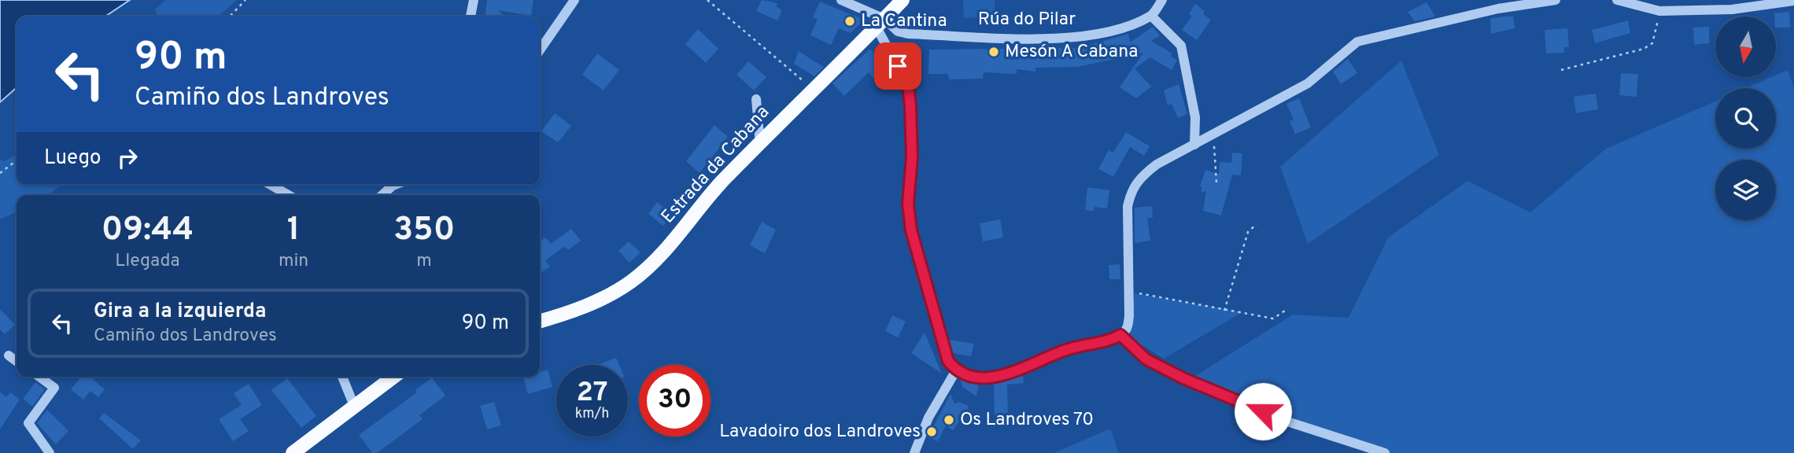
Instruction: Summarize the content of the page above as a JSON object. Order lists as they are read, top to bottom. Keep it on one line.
{"streets":{"main road":["Estrada da Cabana"],"street":["Rúa do Pilar"]},"crossings":[["Rúa do Pilar","Estrada da Cabana"]],"places":["La Cantina","Mesón A Cabana","Os Landroves 70","Lavadoiro dos Landroves"],"north":"bottom","page":{"turn":["90 m","Camiño dos Landroves"],"then":"Luego","eta":["09:44","Llegada","1","min","350","m"],"list":[{"name":"Gira a la izquierda","note":"Camiño dos Landroves","value":"90 m"}],"speed":"27 km/h","limit":"30"}}
